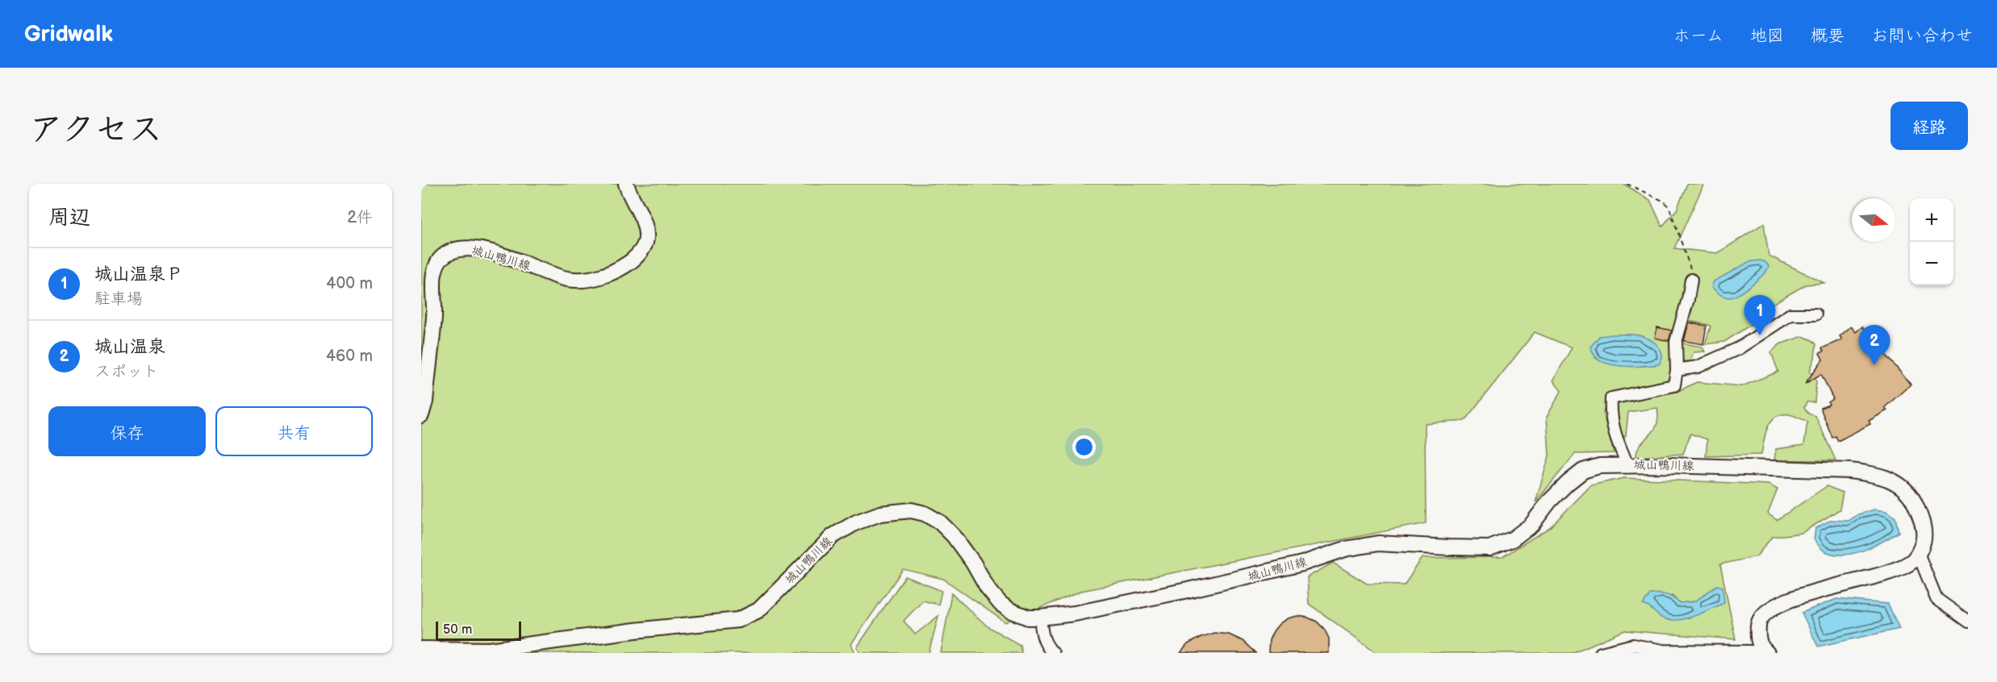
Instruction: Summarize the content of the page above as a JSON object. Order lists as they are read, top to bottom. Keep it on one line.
{"streets":{"main road":["城山鴨川線"]},"scale_bar":"50 m","north":"right","page":{"header":"Gridwalk","nav":["ホーム","地図","概要","お問い合わせ"],"title":"アクセス","buttons":["経路",["保存","共有"]],"heading":["周辺","2件"],"map_buttons":["+","−"],"list":[{"mark":"1","name":"城山温泉Ｐ","note":"駐車場","value":"400 m"},{"mark":"2","name":"城山温泉","note":"スポット","value":"460 m"}],"pins":["1","2"],"scale":"50 m"}}
